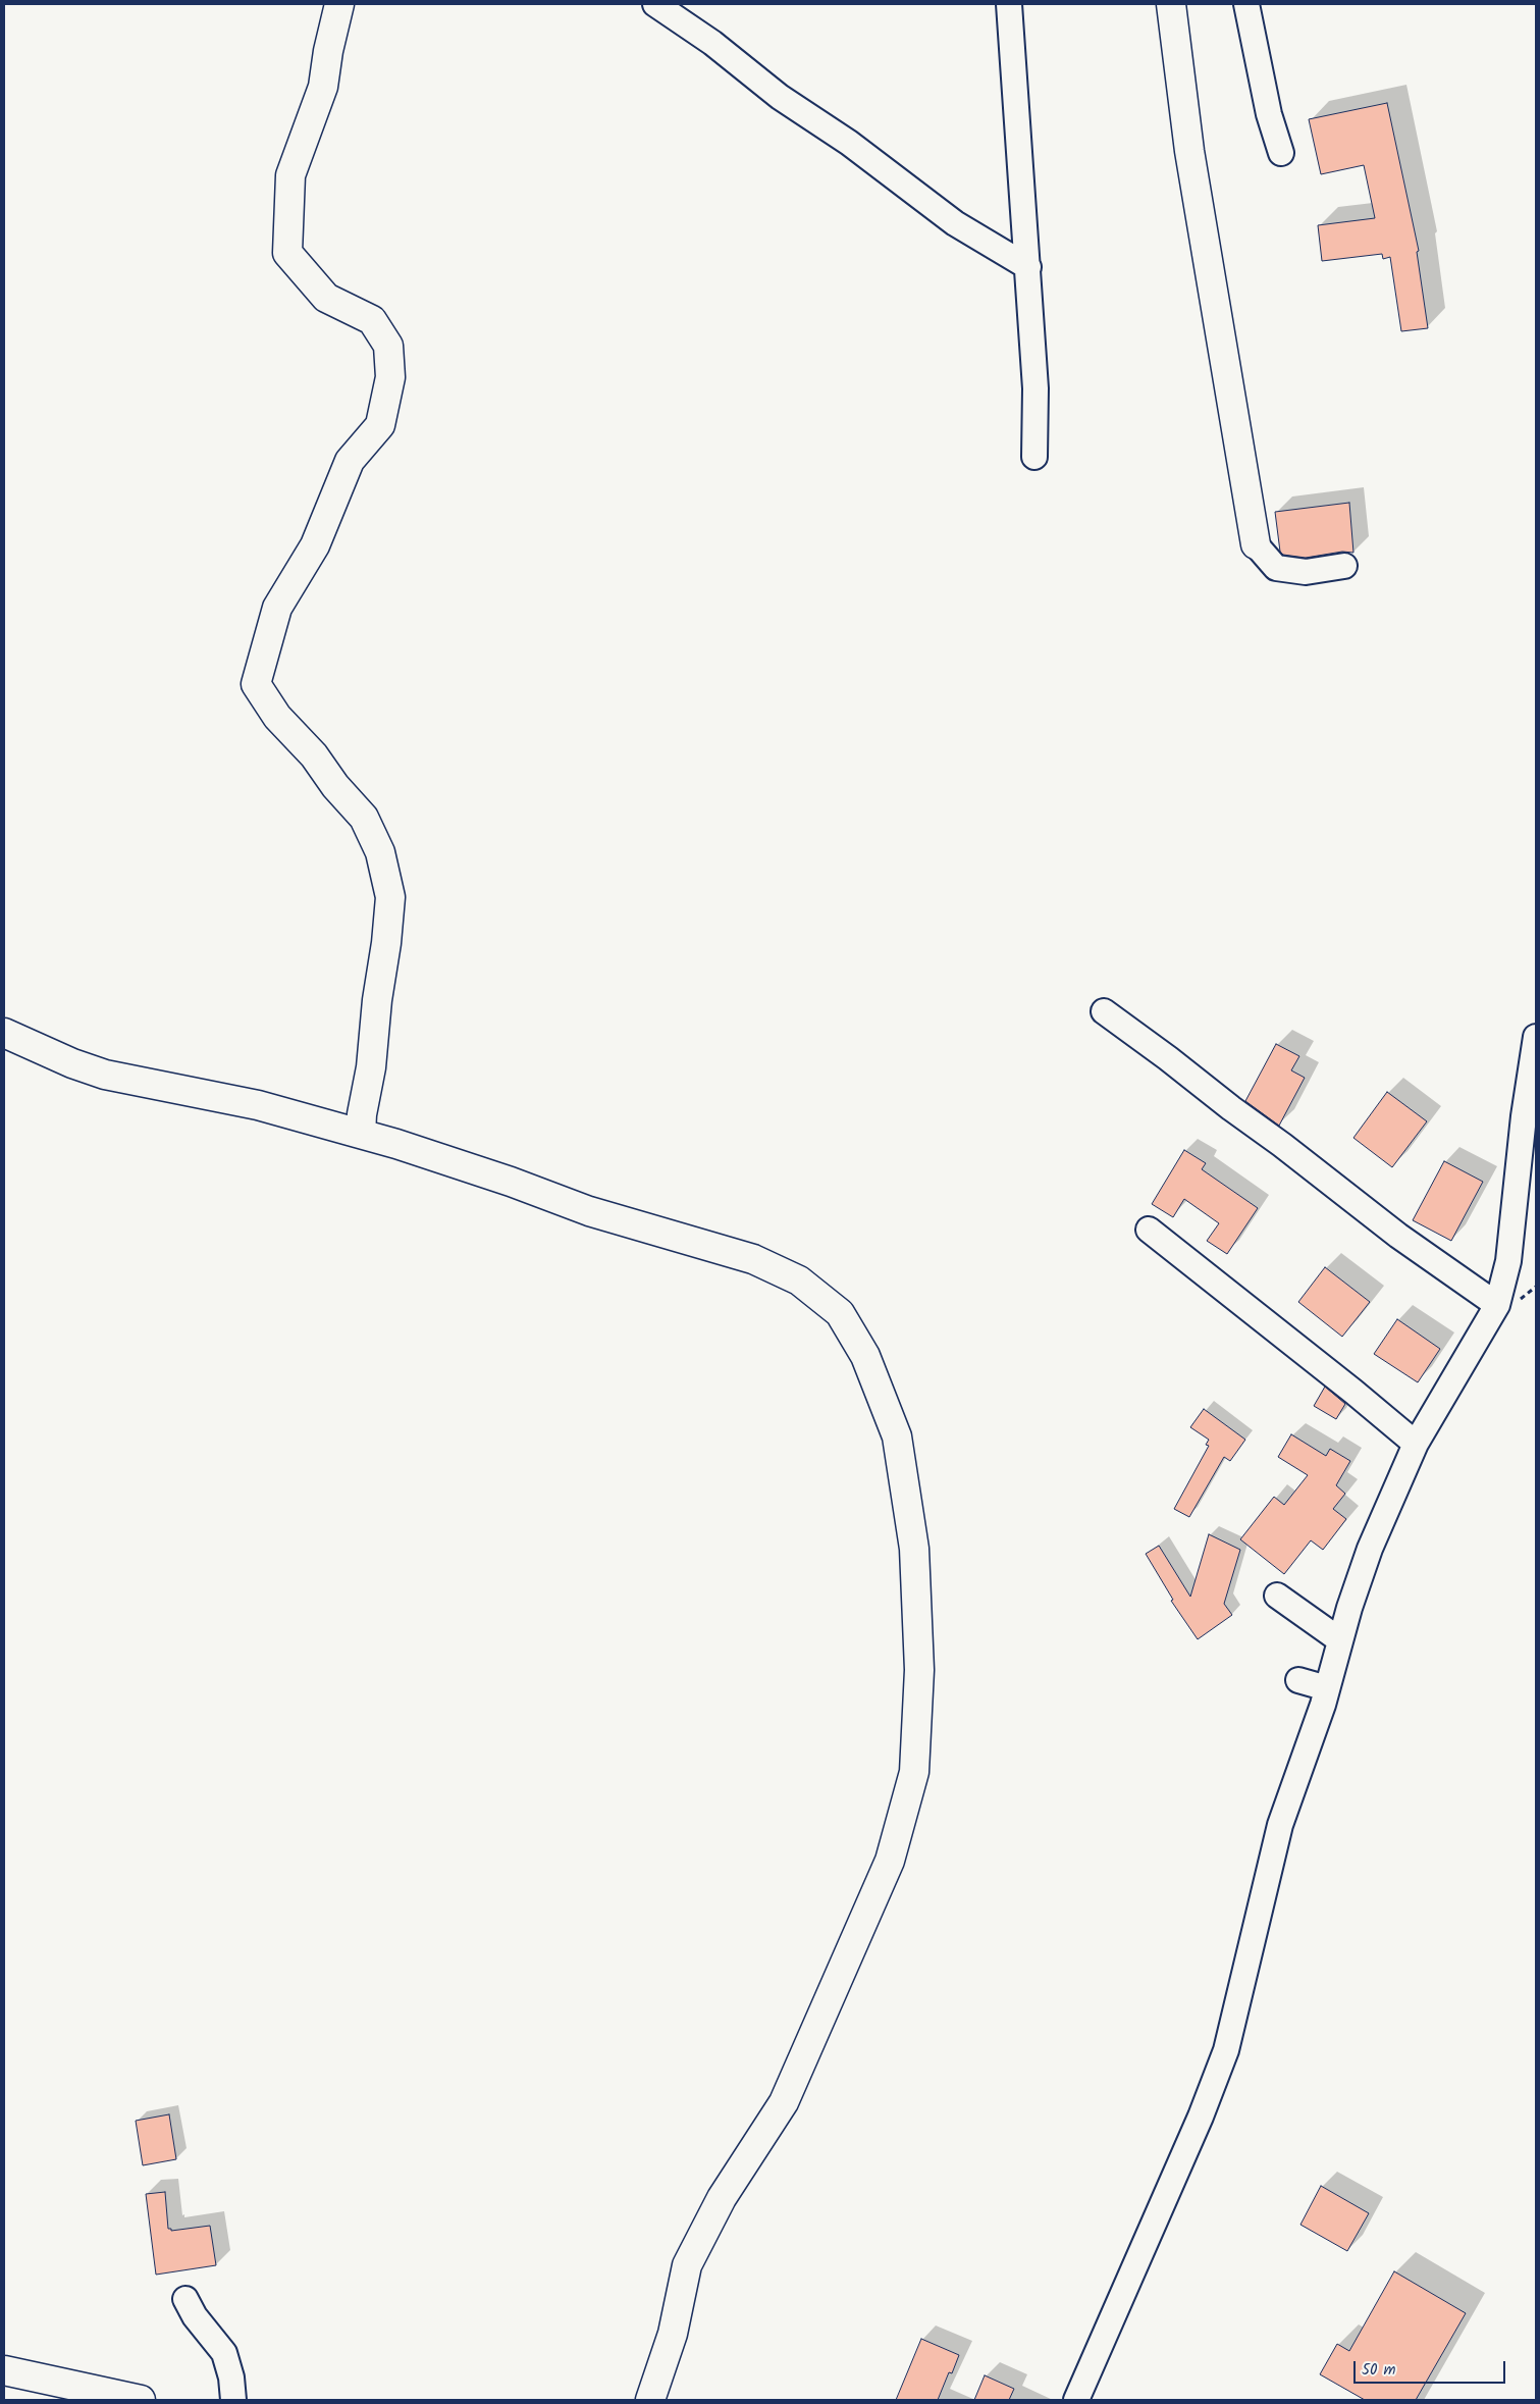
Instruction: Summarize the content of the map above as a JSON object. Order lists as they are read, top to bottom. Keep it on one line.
{"scale_bar":"50 m"}
